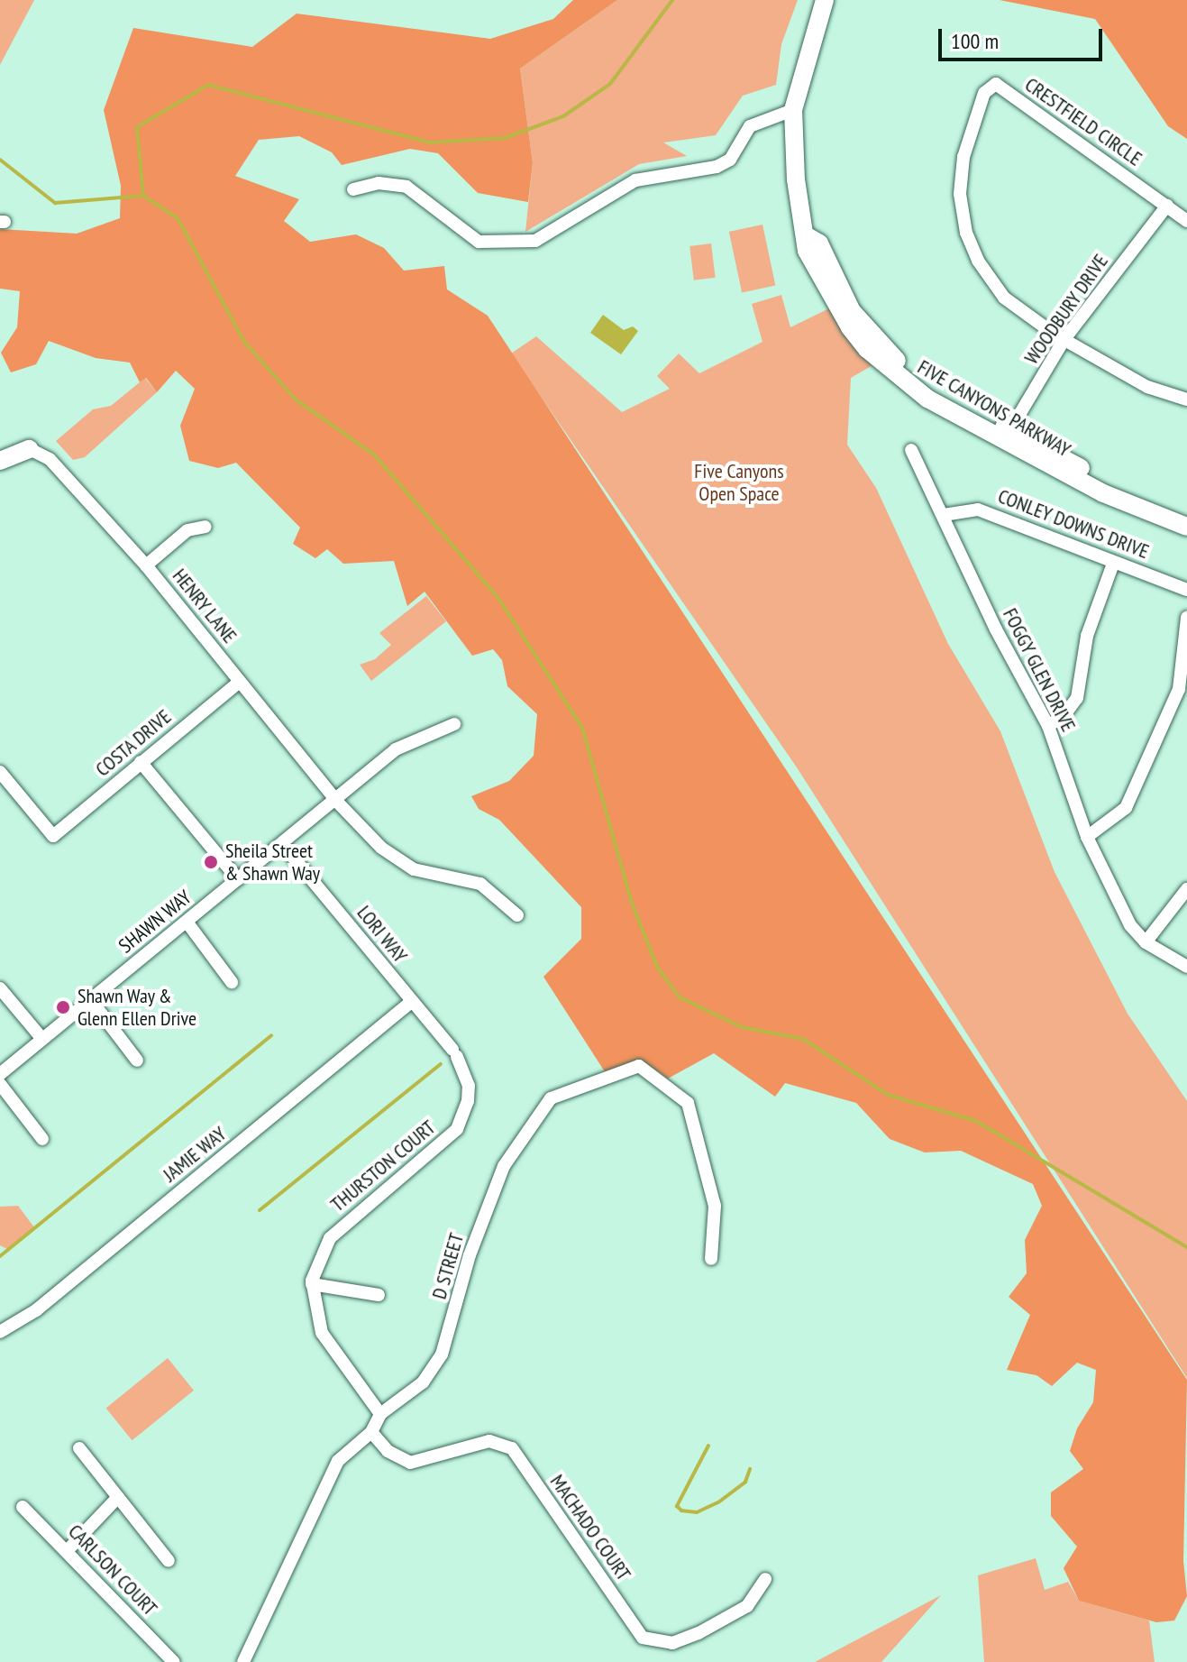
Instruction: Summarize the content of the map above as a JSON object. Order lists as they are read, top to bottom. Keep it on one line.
{"streets":{"main road":["FIVE CANYONS PARKWAY"],"street":["CRESTFIELD CIRCLE","WOODBURY DRIVE","CONLEY DOWNS DRIVE","HENRY LANE","FOGGY GLEN DRIVE","COSTA DRIVE","SHAWN WAY","LORI WAY","JAMIE WAY","THURSTON COURT","D STREET","MACHADO COURT","CARLSON COURT"]},"crossings":[["CRESTFIELD CIRCLE","WOODBURY DRIVE"],["WOODBURY DRIVE","FIVE CANYONS PARKWAY"],["CONLEY DOWNS DRIVE","FOGGY GLEN DRIVE"],["HENRY LANE","COSTA DRIVE"],["HENRY LANE","SHAWN WAY"],["SHAWN WAY","LORI WAY"],["LORI WAY","JAMIE WAY"],["LORI WAY","THURSTON COURT"]],"parks":["Five Canyons Open Space"],"places":["Sheila Street & Shawn Way","Shawn Way & Glenn Ellen Drive"],"scale_bar":"100 m"}
